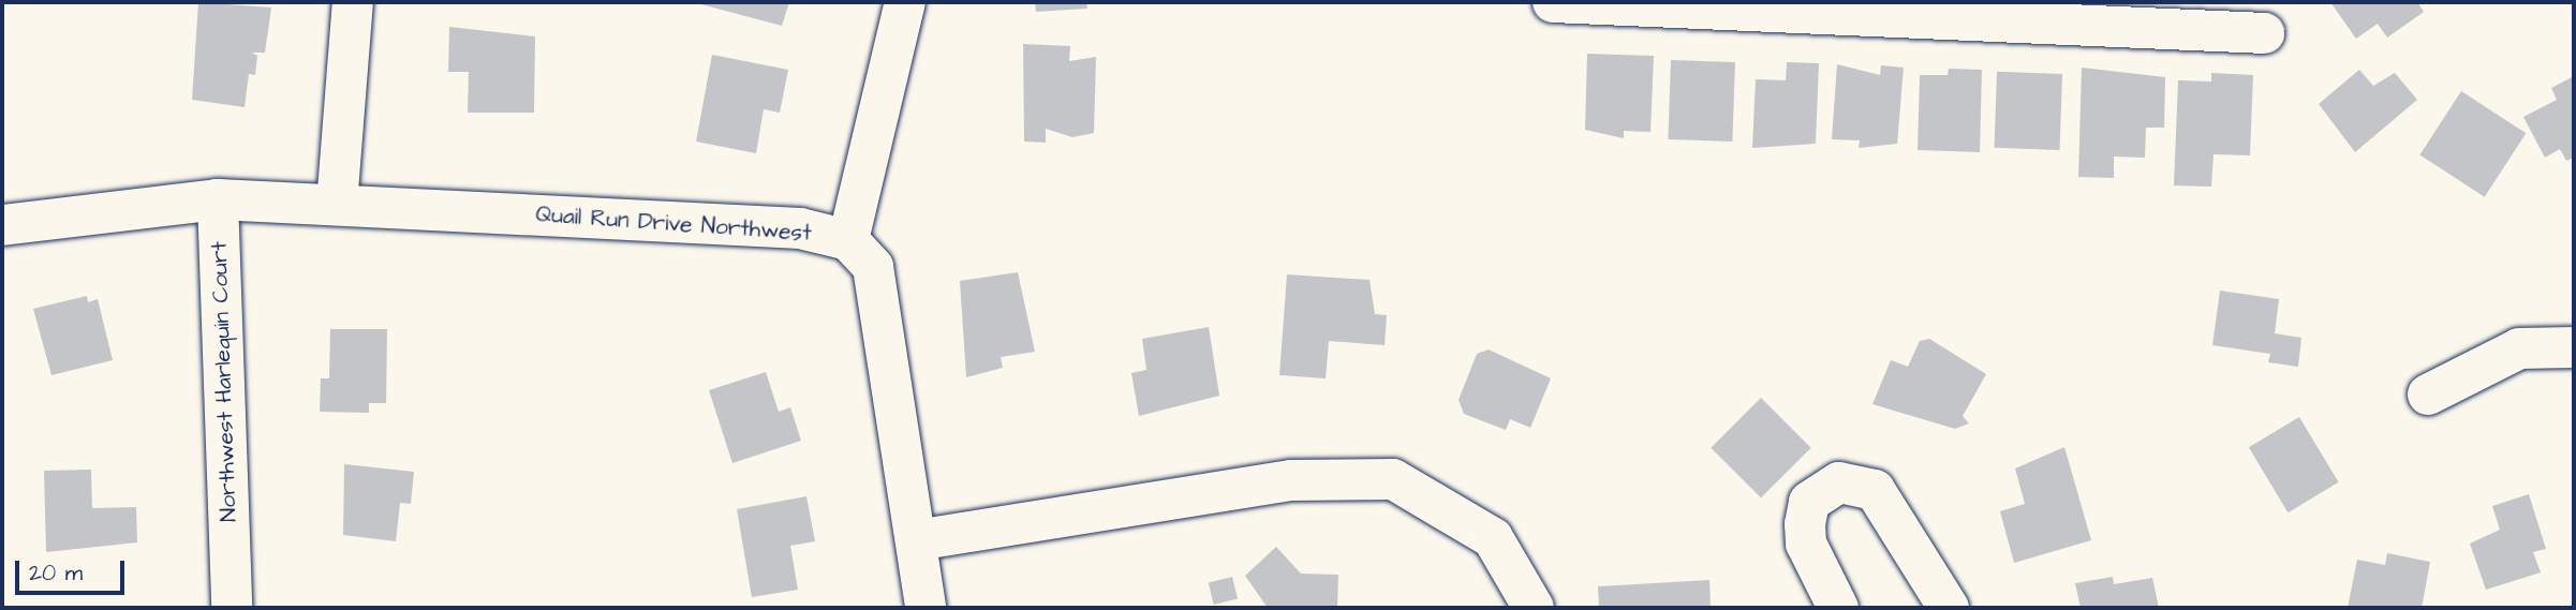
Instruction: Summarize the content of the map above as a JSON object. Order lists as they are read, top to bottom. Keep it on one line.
{"streets":{"street":["Quail Run Drive Northwest","Northwest Harlequin Court"]},"crossings":[["Quail Run Drive Northwest","Northwest Harlequin Court"]],"scale_bar":"20 m"}
